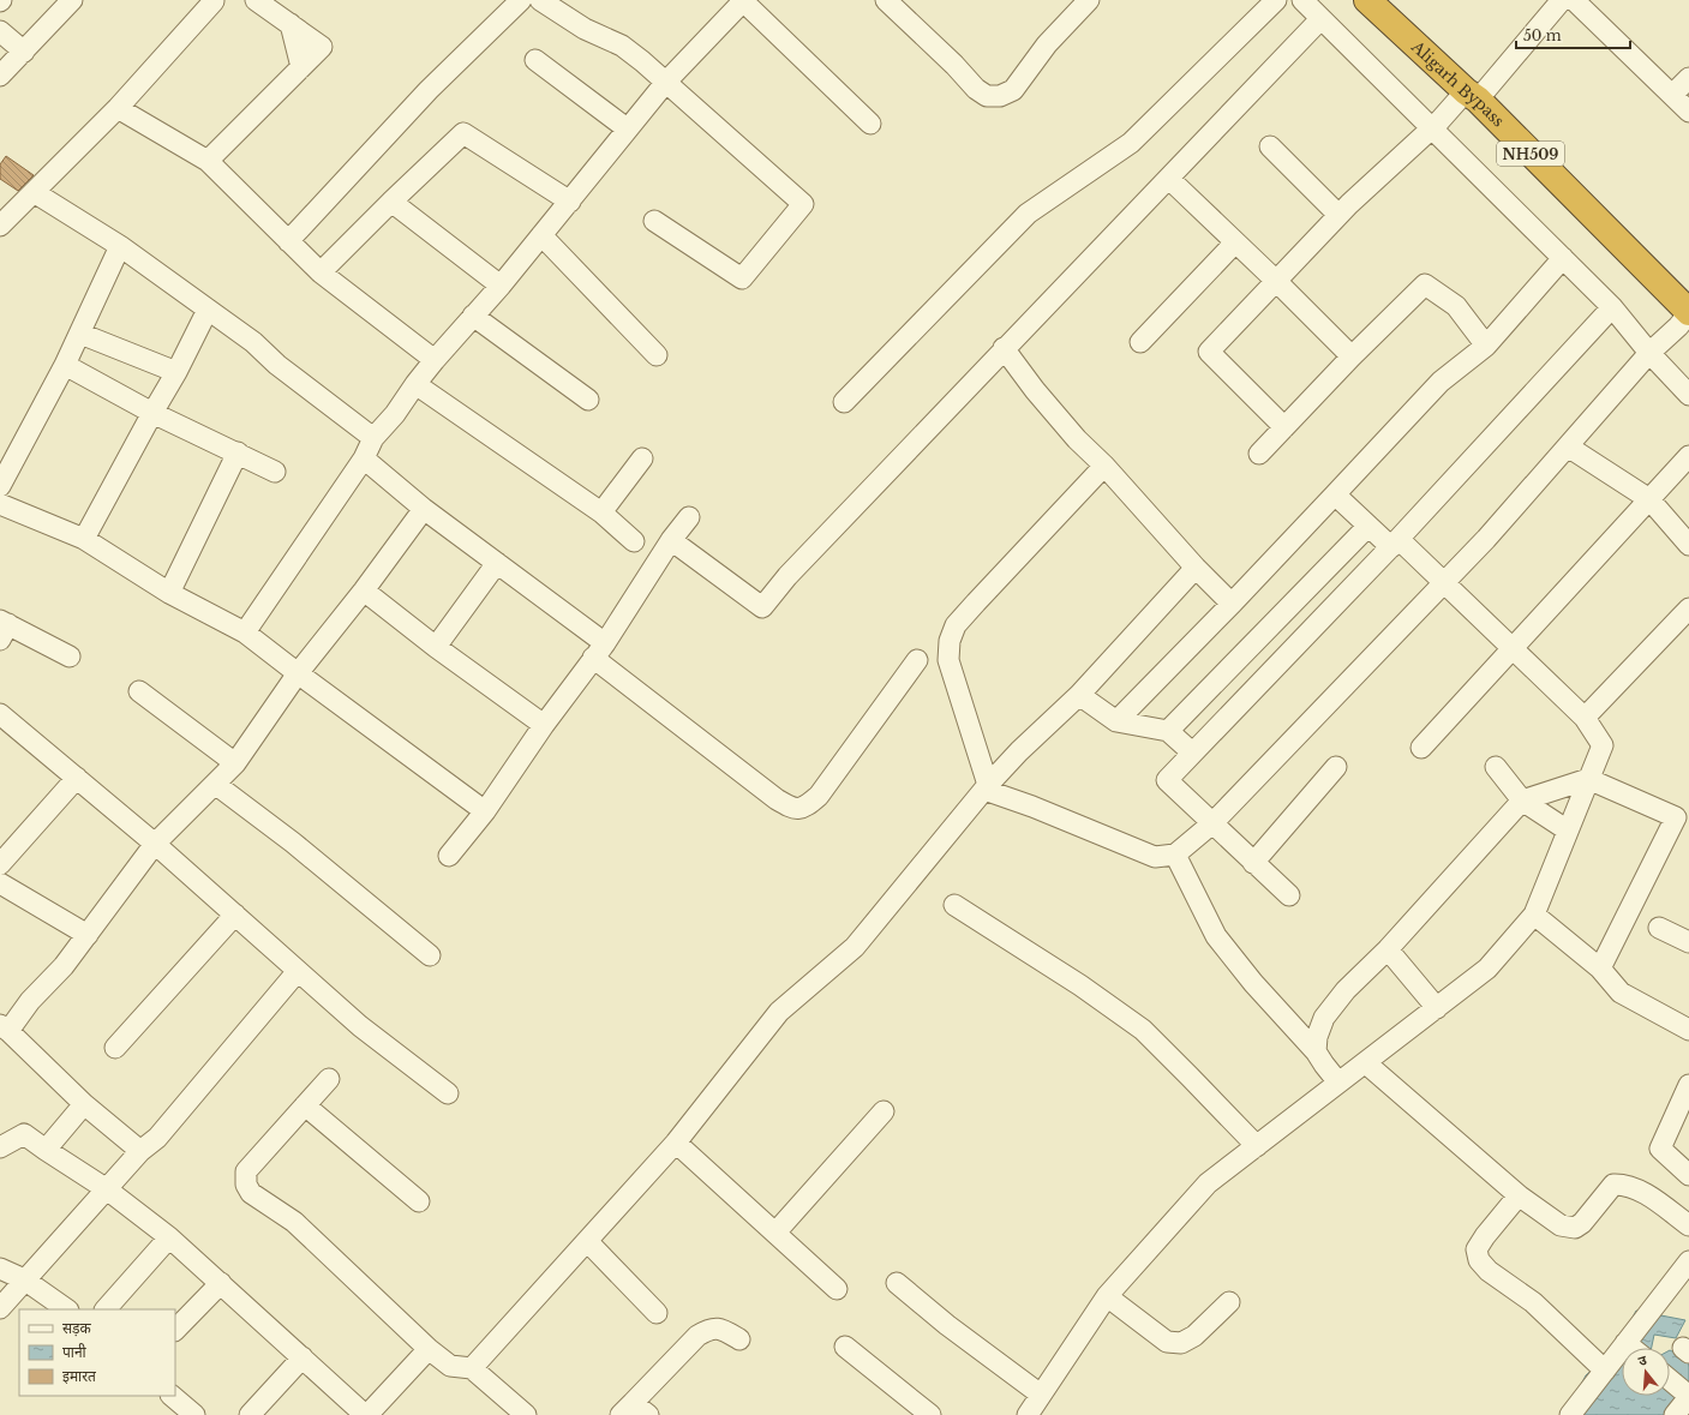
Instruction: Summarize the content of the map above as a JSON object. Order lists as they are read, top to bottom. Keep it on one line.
{"streets":{"highway":["Aligarh Bypass","NH509"]},"legend":["सड़क","पानी","इमारत"],"scale_bar":"50 m","north":"top"}
